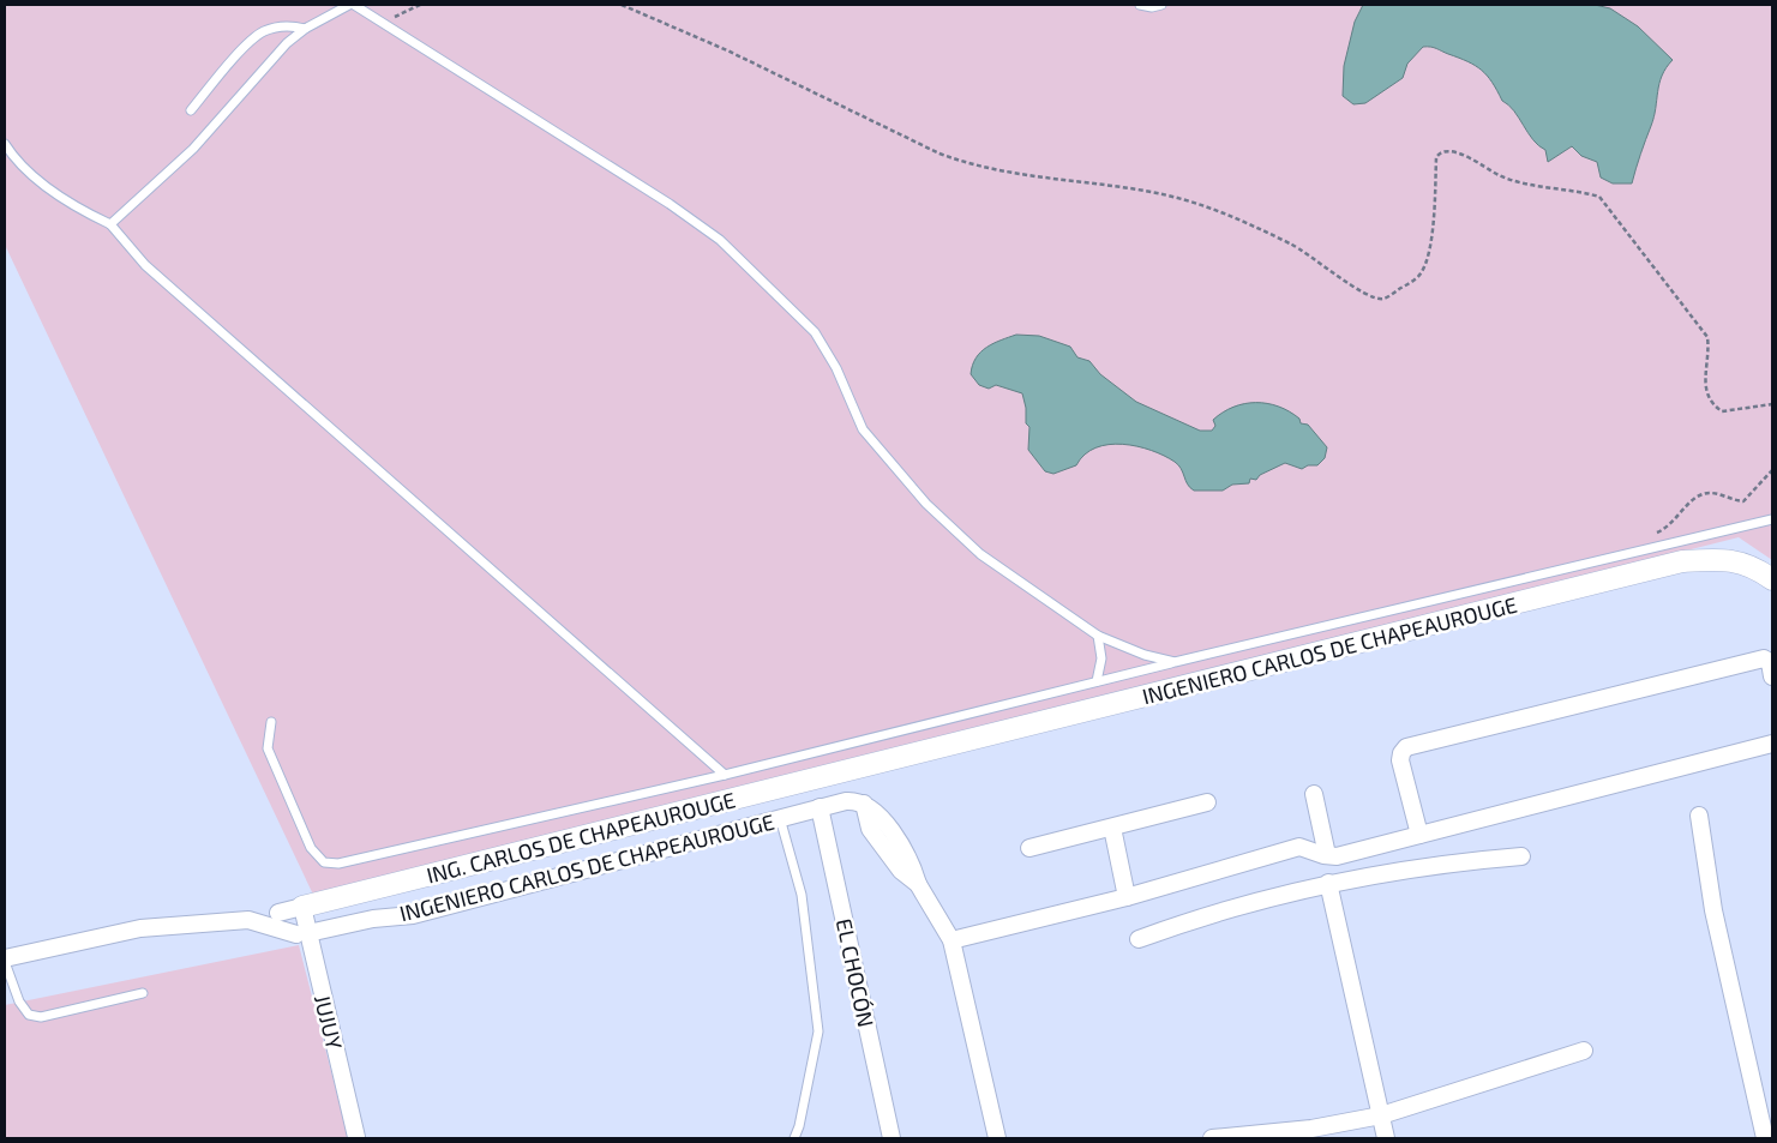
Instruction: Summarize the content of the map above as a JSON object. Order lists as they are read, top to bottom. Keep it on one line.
{"streets":{"street":["INGENIERO CARLOS DE CHAPEAUROUGE","ING. CARLOS DE CHAPEAUROUGE","EL CHOCÓN","JUJUY"]},"crossings":[["INGENIERO CARLOS DE CHAPEAUROUGE","ING. CARLOS DE CHAPEAUROUGE"],["INGENIERO CARLOS DE CHAPEAUROUGE","EL CHOCÓN"],["INGENIERO CARLOS DE CHAPEAUROUGE","JUJUY"],["ING. CARLOS DE CHAPEAUROUGE","JUJUY"]]}
